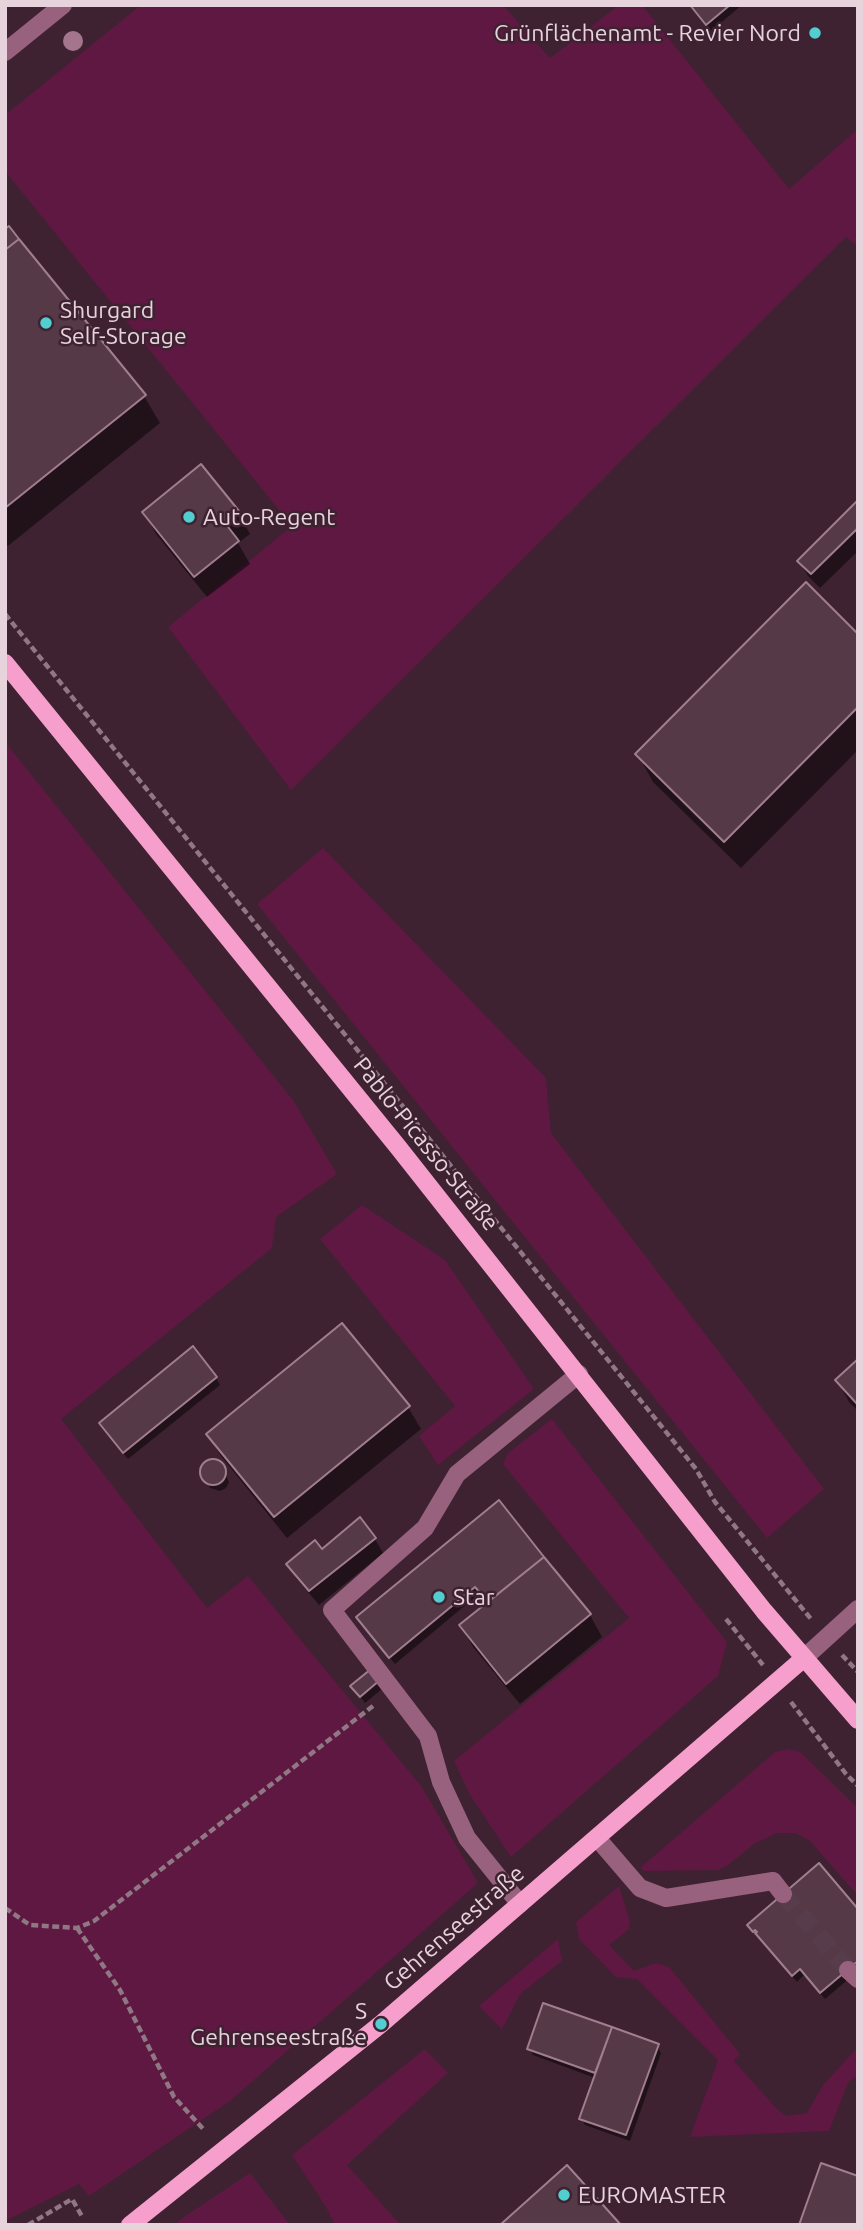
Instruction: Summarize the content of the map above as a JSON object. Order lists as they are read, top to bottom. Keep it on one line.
{"streets":{"main road":["Pablo-Picasso-Straße","Gehrenseestraße"]},"crossings":[["Pablo-Picasso-Straße","Gehrenseestraße"]],"places":["Grünflächenamt - Revier Nord","Shurgard Self-Storage","Auto-Regent","Star","S Gehrenseestraße","EUROMASTER"]}
